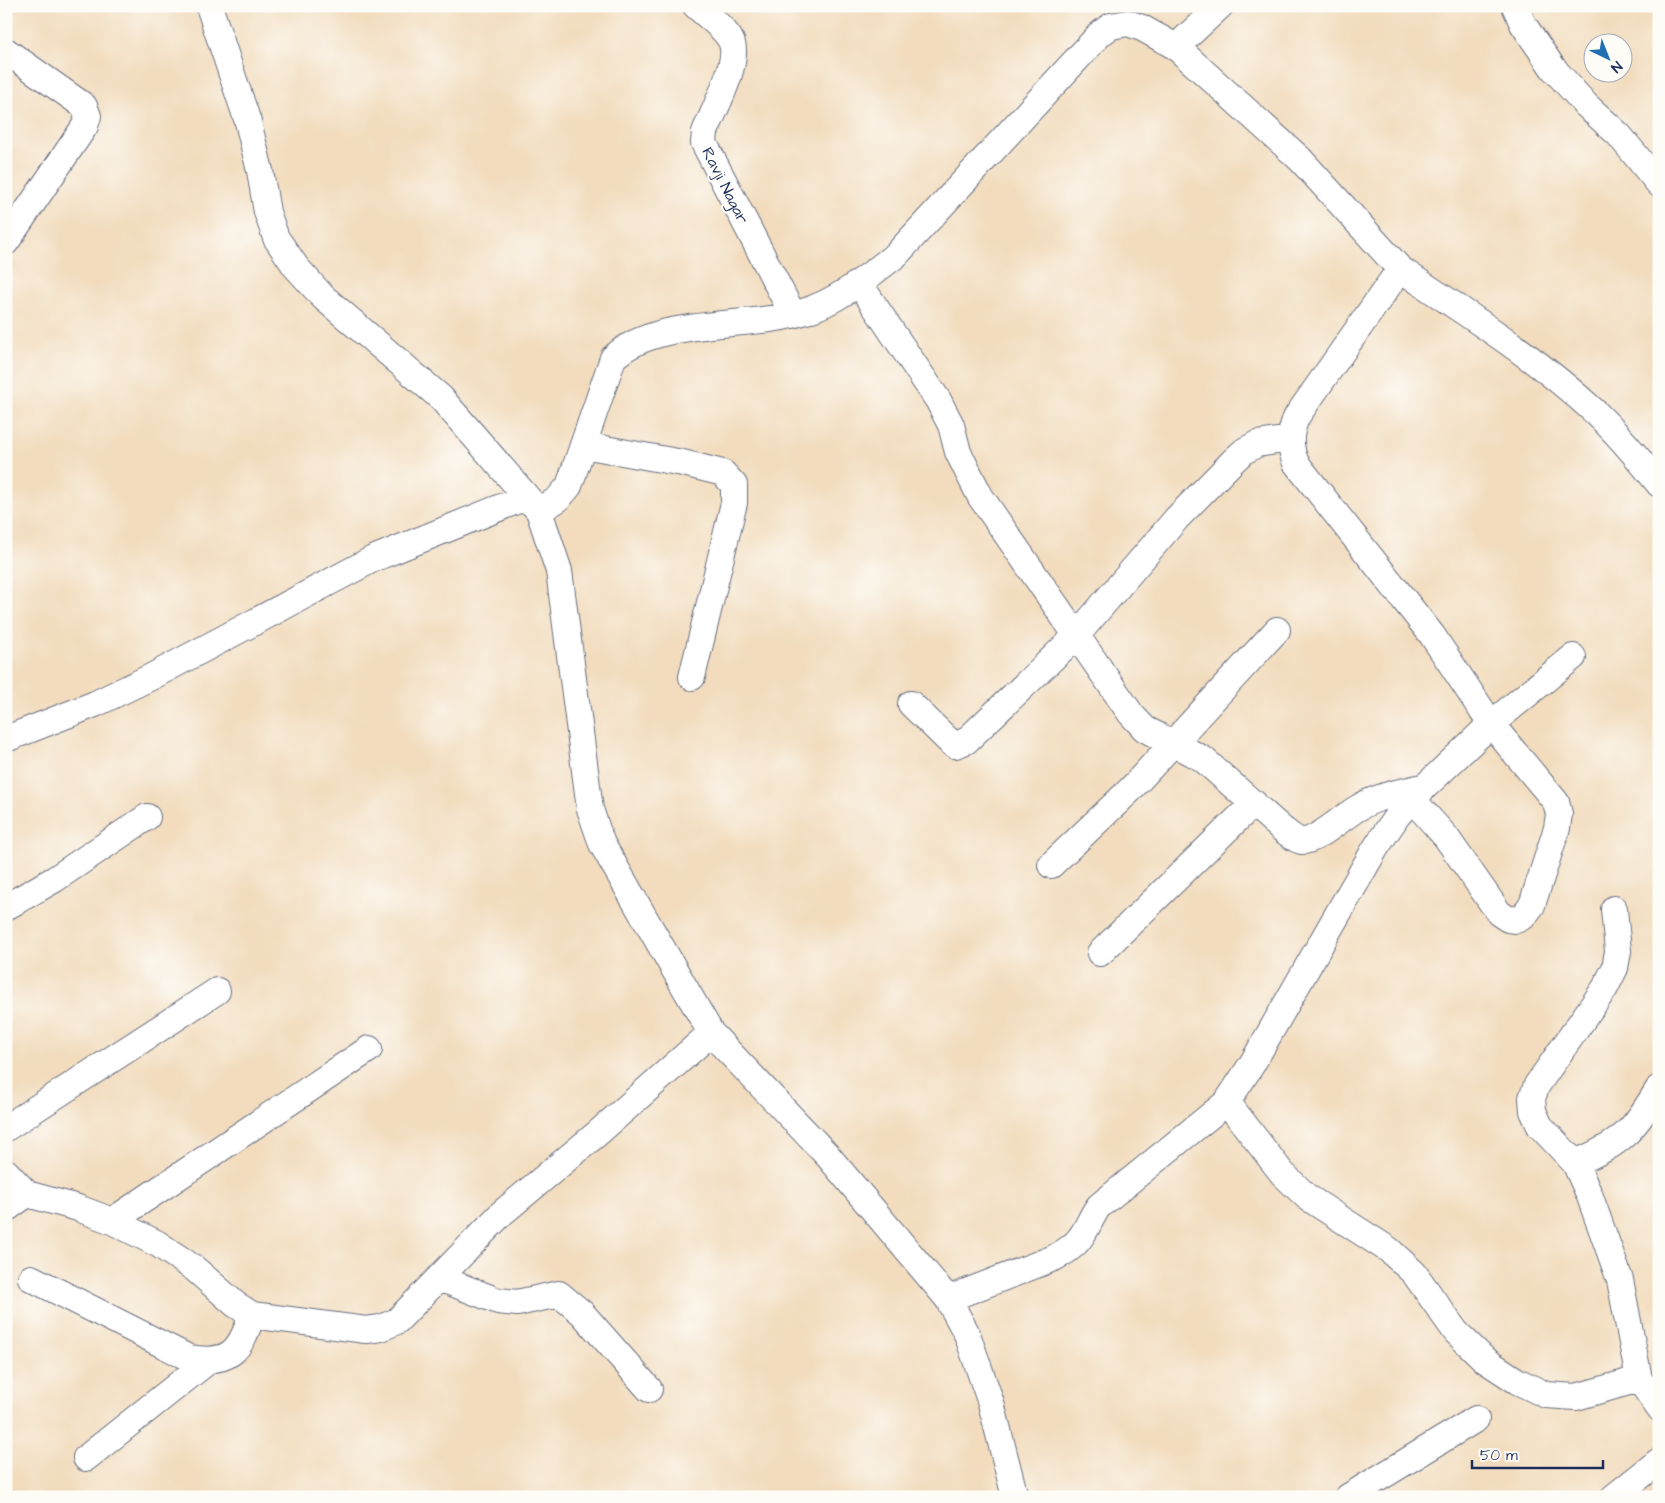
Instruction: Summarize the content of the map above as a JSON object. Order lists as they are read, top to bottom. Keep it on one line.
{"streets":{"street":["Ravji Nagar"]},"scale_bar":"50 m","north":"bottom right"}
